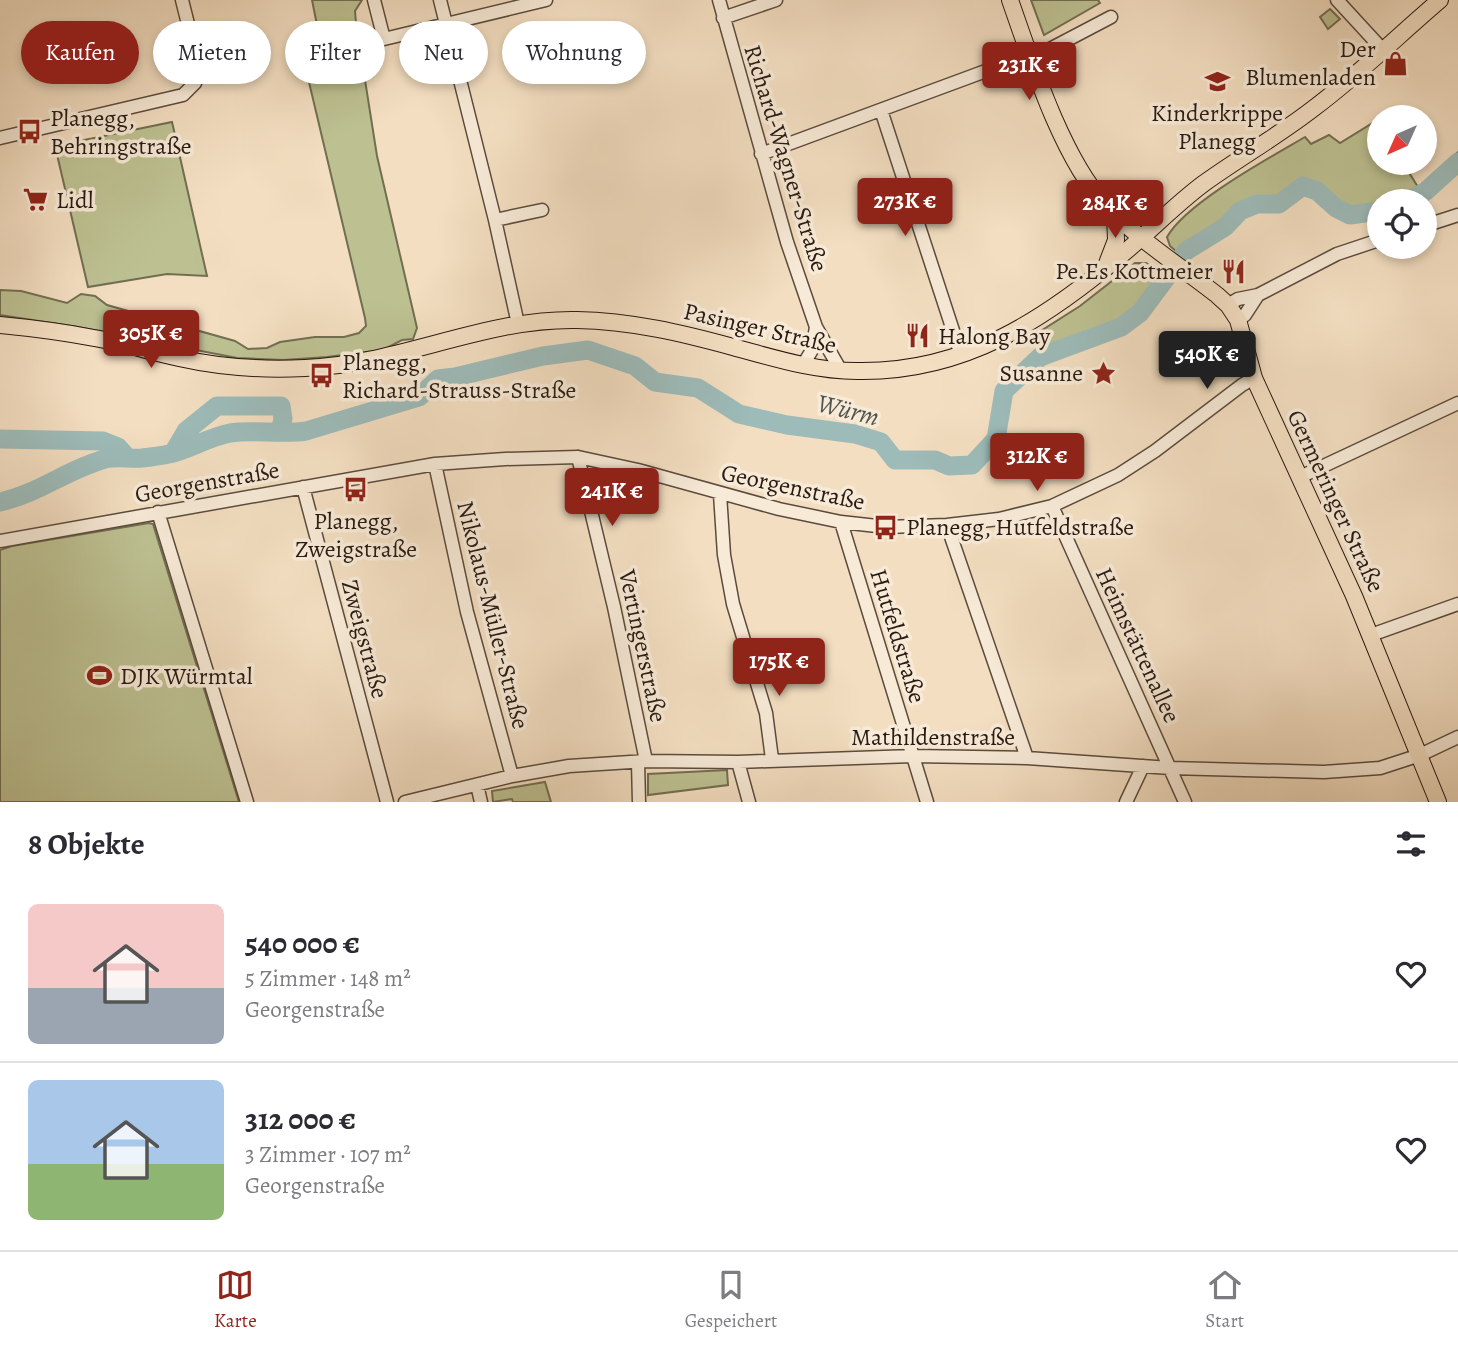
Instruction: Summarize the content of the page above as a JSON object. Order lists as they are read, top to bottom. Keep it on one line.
{"streets":{"main road":["Pasinger Straße","Germeringer Straße"],"street":["Richard-Wagner-Straße","Georgenstraße","Nikolaus-Müller-Straße","Hutfeldstraße","Zweigstraße","Heimstättenallee","Vertingerstraße","Mathildenstraße"]},"crossings":[["Richard-Wagner-Straße","Pasinger Straße"],["Pasinger Straße","Germeringer Straße"],["Georgenstraße","Germeringer Straße"],["Georgenstraße","Nikolaus-Müller-Straße"],["Georgenstraße","Hutfeldstraße"],["Georgenstraße","Zweigstraße"],["Georgenstraße","Heimstättenallee"],["Georgenstraße","Vertingerstraße"],["Germeringer Straße","Mathildenstraße"],["Nikolaus-Müller-Straße","Mathildenstraße"],["Hutfeldstraße","Mathildenstraße"],["Heimstättenallee","Mathildenstraße"],["Vertingerstraße","Mathildenstraße"]],"water":["Würm"],"places":{"shop":["Der Blumenladen"],"school or university":["Kinderkrippe Planegg"],"bus stop":["Planegg, Behringstraße","Planegg, Richard-Strauss-Straße","Planegg, Zweigstraße","Planegg, Hutfeldstraße"],"supermarket":["Lidl"],"restaurant":["Pe.Es Kottmeier","Halong Bay"],"place":["Susanne"],"sports":["DJK Würmtal"]},"north":"bottom left","page":{"chip":["Kaufen","Mieten","Filter","Neu","Wohnung"],"price":["231K €","273K €","284K €","305K €","540K €","312K €","241K €","175K €"],"heading":"8 Objekte","list":[{"name":"540 000 €","note":"5 Zimmer · 148 m² · Georgenstraße"},{"name":"312 000 €","note":"3 Zimmer · 107 m² · Georgenstraße"}],"tabs":["Karte","Gespeichert","Start"]}}
